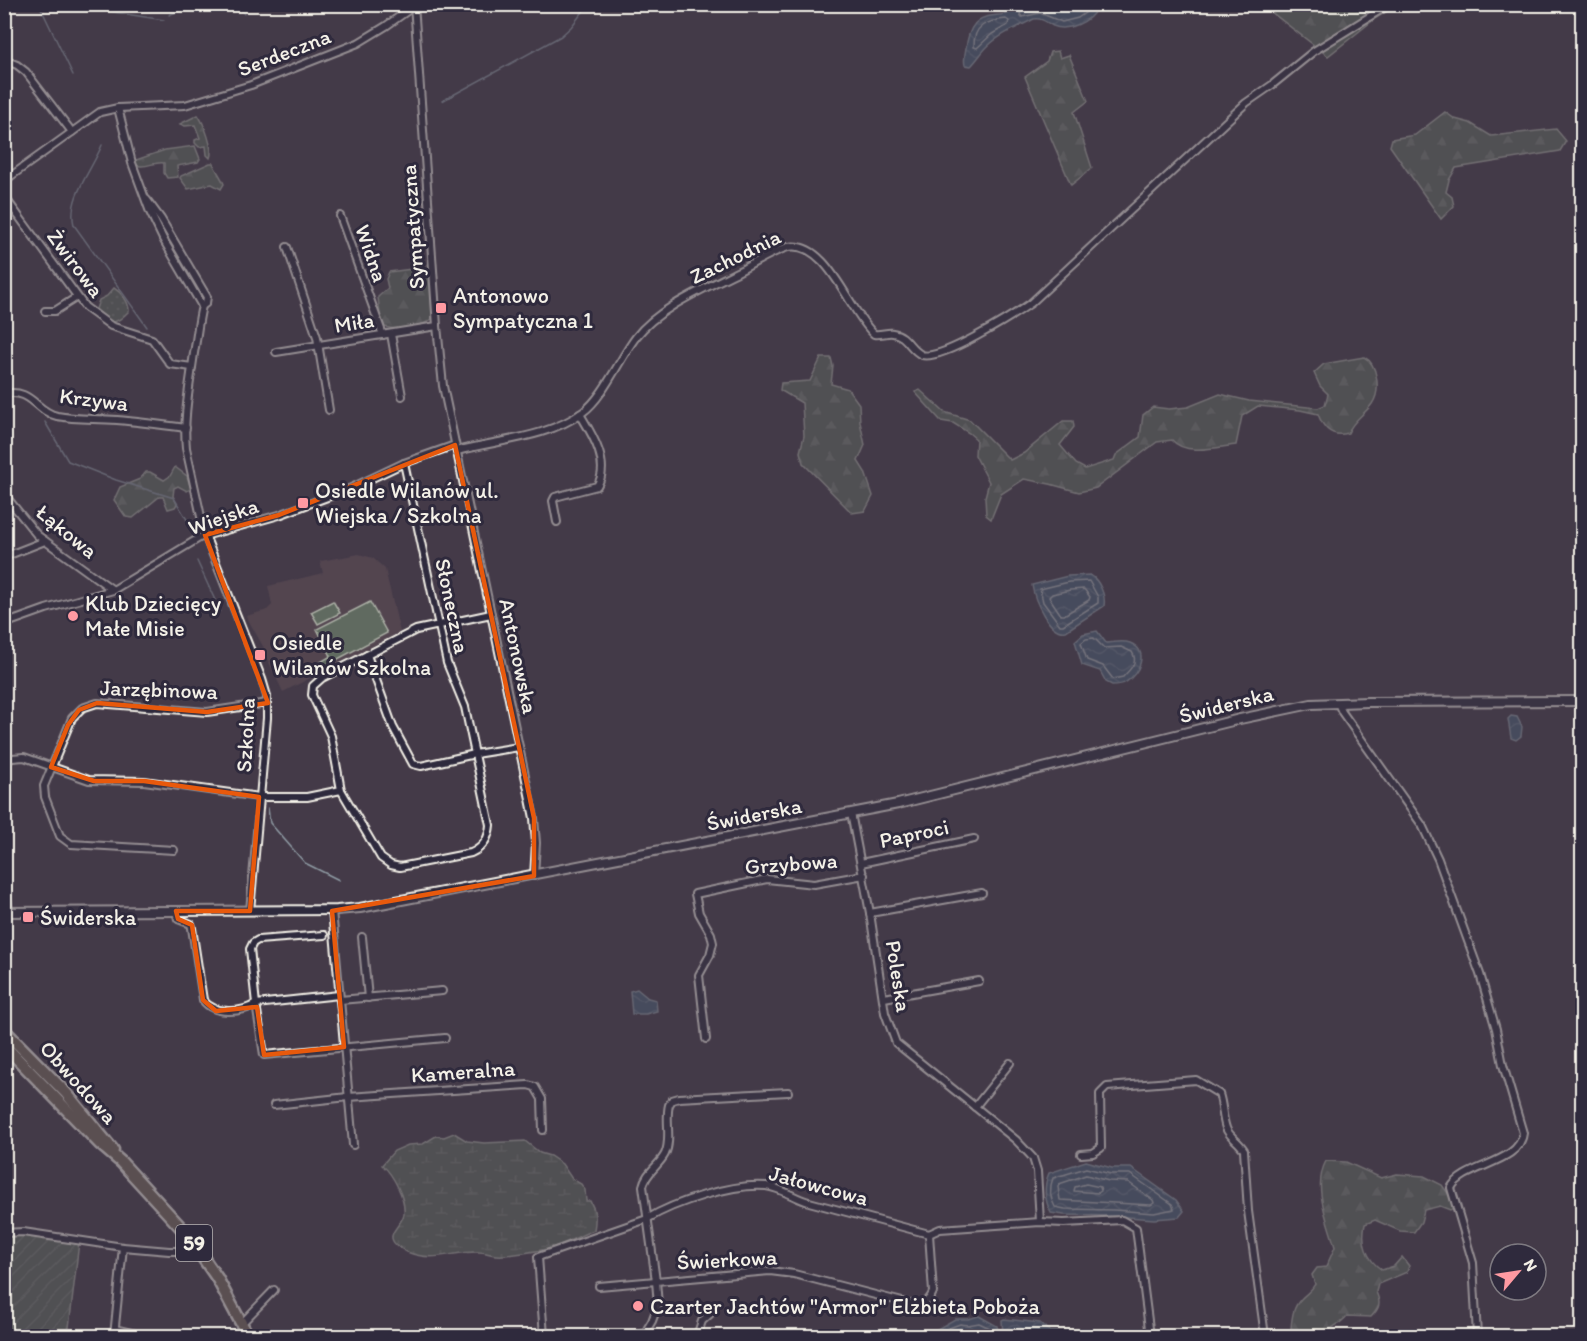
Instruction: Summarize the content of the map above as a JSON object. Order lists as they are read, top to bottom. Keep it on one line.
{"streets":{"main road":["Obwodowa","59"],"street":["Serdeczna","Sympatyczna","Widna","Zachodnia","Żwirowa","Miła","Krzywa","Wiejska","Łąkowa","Słoneczna","Antonowska","Jarzębinowa","Świderska","Szkolna","Paproci","Grzybowa","Poleska","Kameralna","Jałowcowa","Świerkowa"]},"crossings":[["Serdeczna","Sympatyczna"],["Serdeczna","Szkolna"],["Sympatyczna","Zachodnia"],["Sympatyczna","Miła"],["Sympatyczna","Wiejska"],["Sympatyczna","Antonowska"],["Widna","Miła"],["Zachodnia","Wiejska"],["Zachodnia","Antonowska"],["Żwirowa","Szkolna"],["Krzywa","Szkolna"],["Wiejska","Łąkowa"],["Wiejska","Słoneczna"],["Wiejska","Antonowska"],["Wiejska","Szkolna"],["Antonowska","Świderska"],["Jarzębinowa","Szkolna"],["Świderska","Szkolna"],["Świderska","Poleska"],["Paproci","Poleska"],["Grzybowa","Poleska"],["Poleska","Jałowcowa"],["Jałowcowa","Świerkowa"]],"places":{"transit":["Antonowo Sympatyczna 1","Osiedle Wilanów ul. Wiejska / Szkolna","Osiedle Wilanów Szkolna","Świderska"],"other":["Klub Dziecięcy Małe Misie","Czarter Jachtów \"Armor\" Elżbieta Poboża"]},"north":"top right"}
